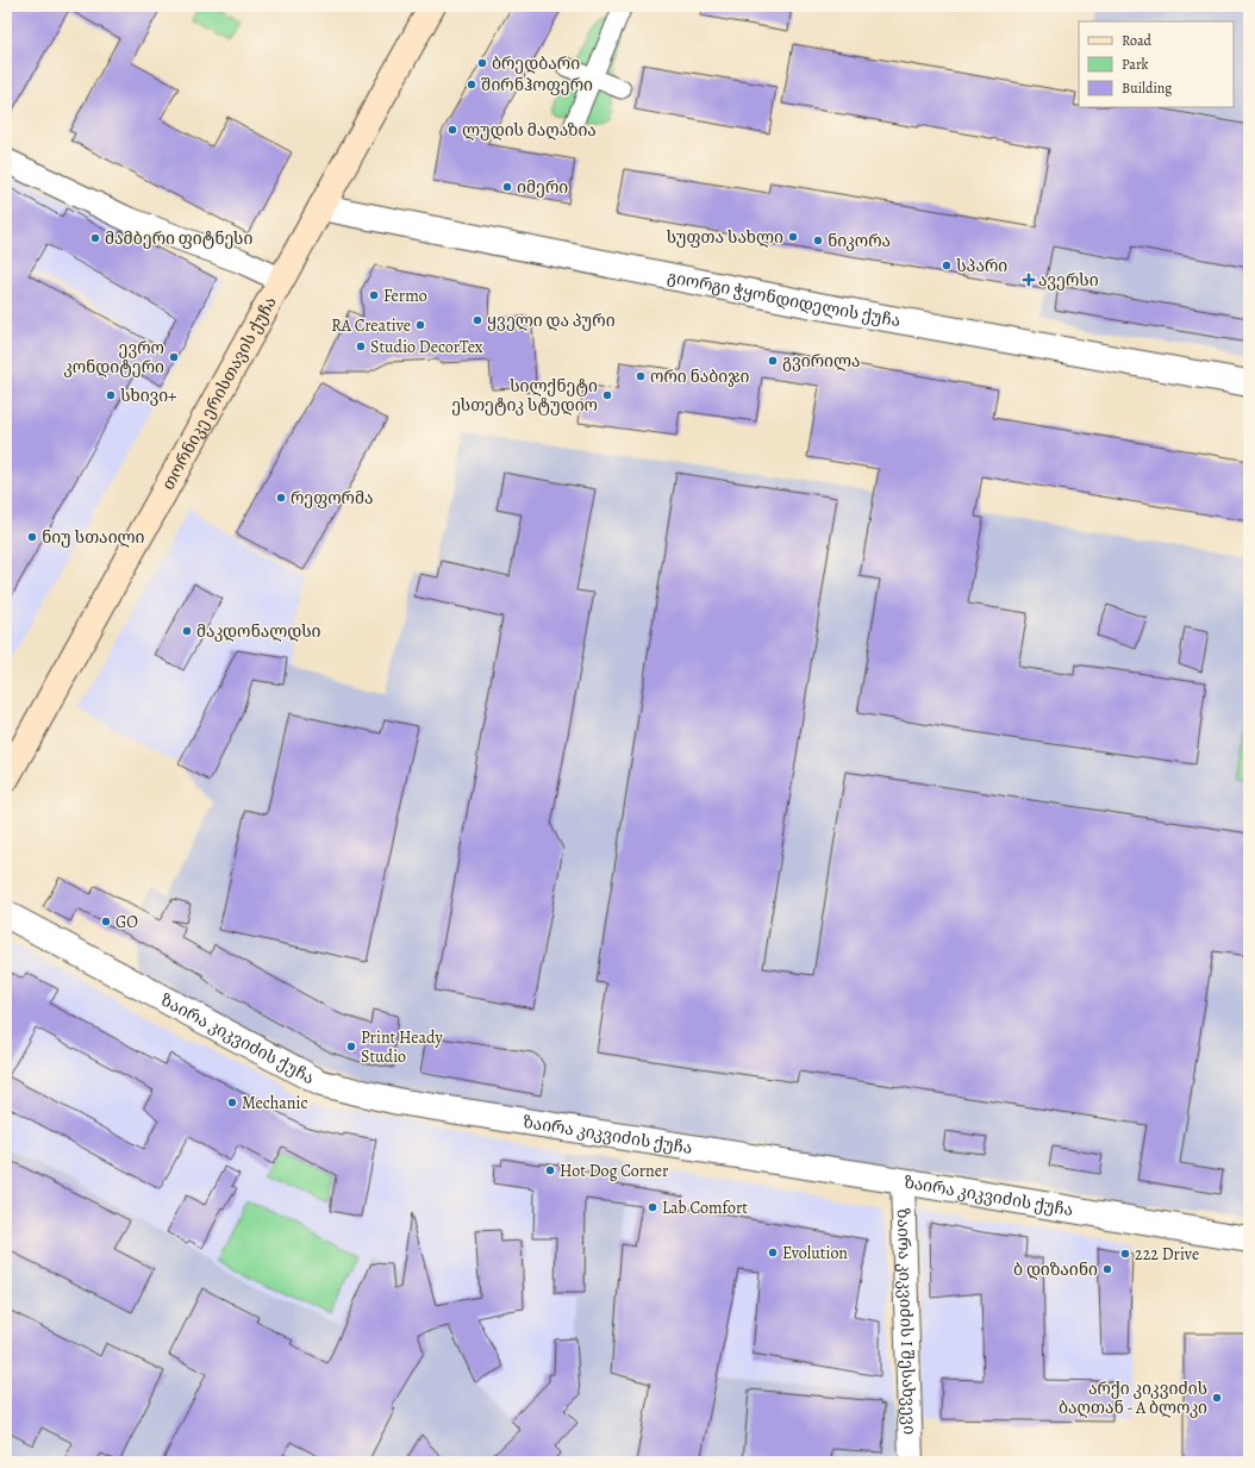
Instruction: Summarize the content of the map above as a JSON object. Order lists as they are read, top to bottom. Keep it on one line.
{"streets":{"main road":["თორნიკე ერისთავის ქუჩა"],"street":["გიორგი ჭყონდიდელის ქუჩა","ზაირა კიკვიძის ქუჩა","ზაირა კიკვიძის I შესახვევი"]},"crossings":[["გიორგი ჭყონდიდელის ქუჩა","თორნიკე ერისთავის ქუჩა"],["ზაირა კიკვიძის ქუჩა","ზაირა კიკვიძის I შესახვევი"]],"places":{"other":["ბრედბარი","შირნჰოფერი","ლუდის მაღაზია","იმერი","სუფთა სახლი","მამბერი ფიტნესი","ნიკორა","სპარი","Fermo","ყველი და პური","RA Creative","Studio DecorTex","ევრო კონდიტერი","გვირილა","ორი ნაბიჯი","სხივი+","სილქნეტი ესთეტიკ სტუდიო","რეფორმა","ნიუ სთაილი","მაკდონალდსი","GO","Print Heady Studio","Mechanic","Hot Dog Corner","Lab Comfort","Evolution","222 Drive","ბ დიზაინი","არქი კიკვიძის ბაღთან - A ბლოკი"],"health":["ავერსი"]},"legend":["Road","Park","Building"]}
